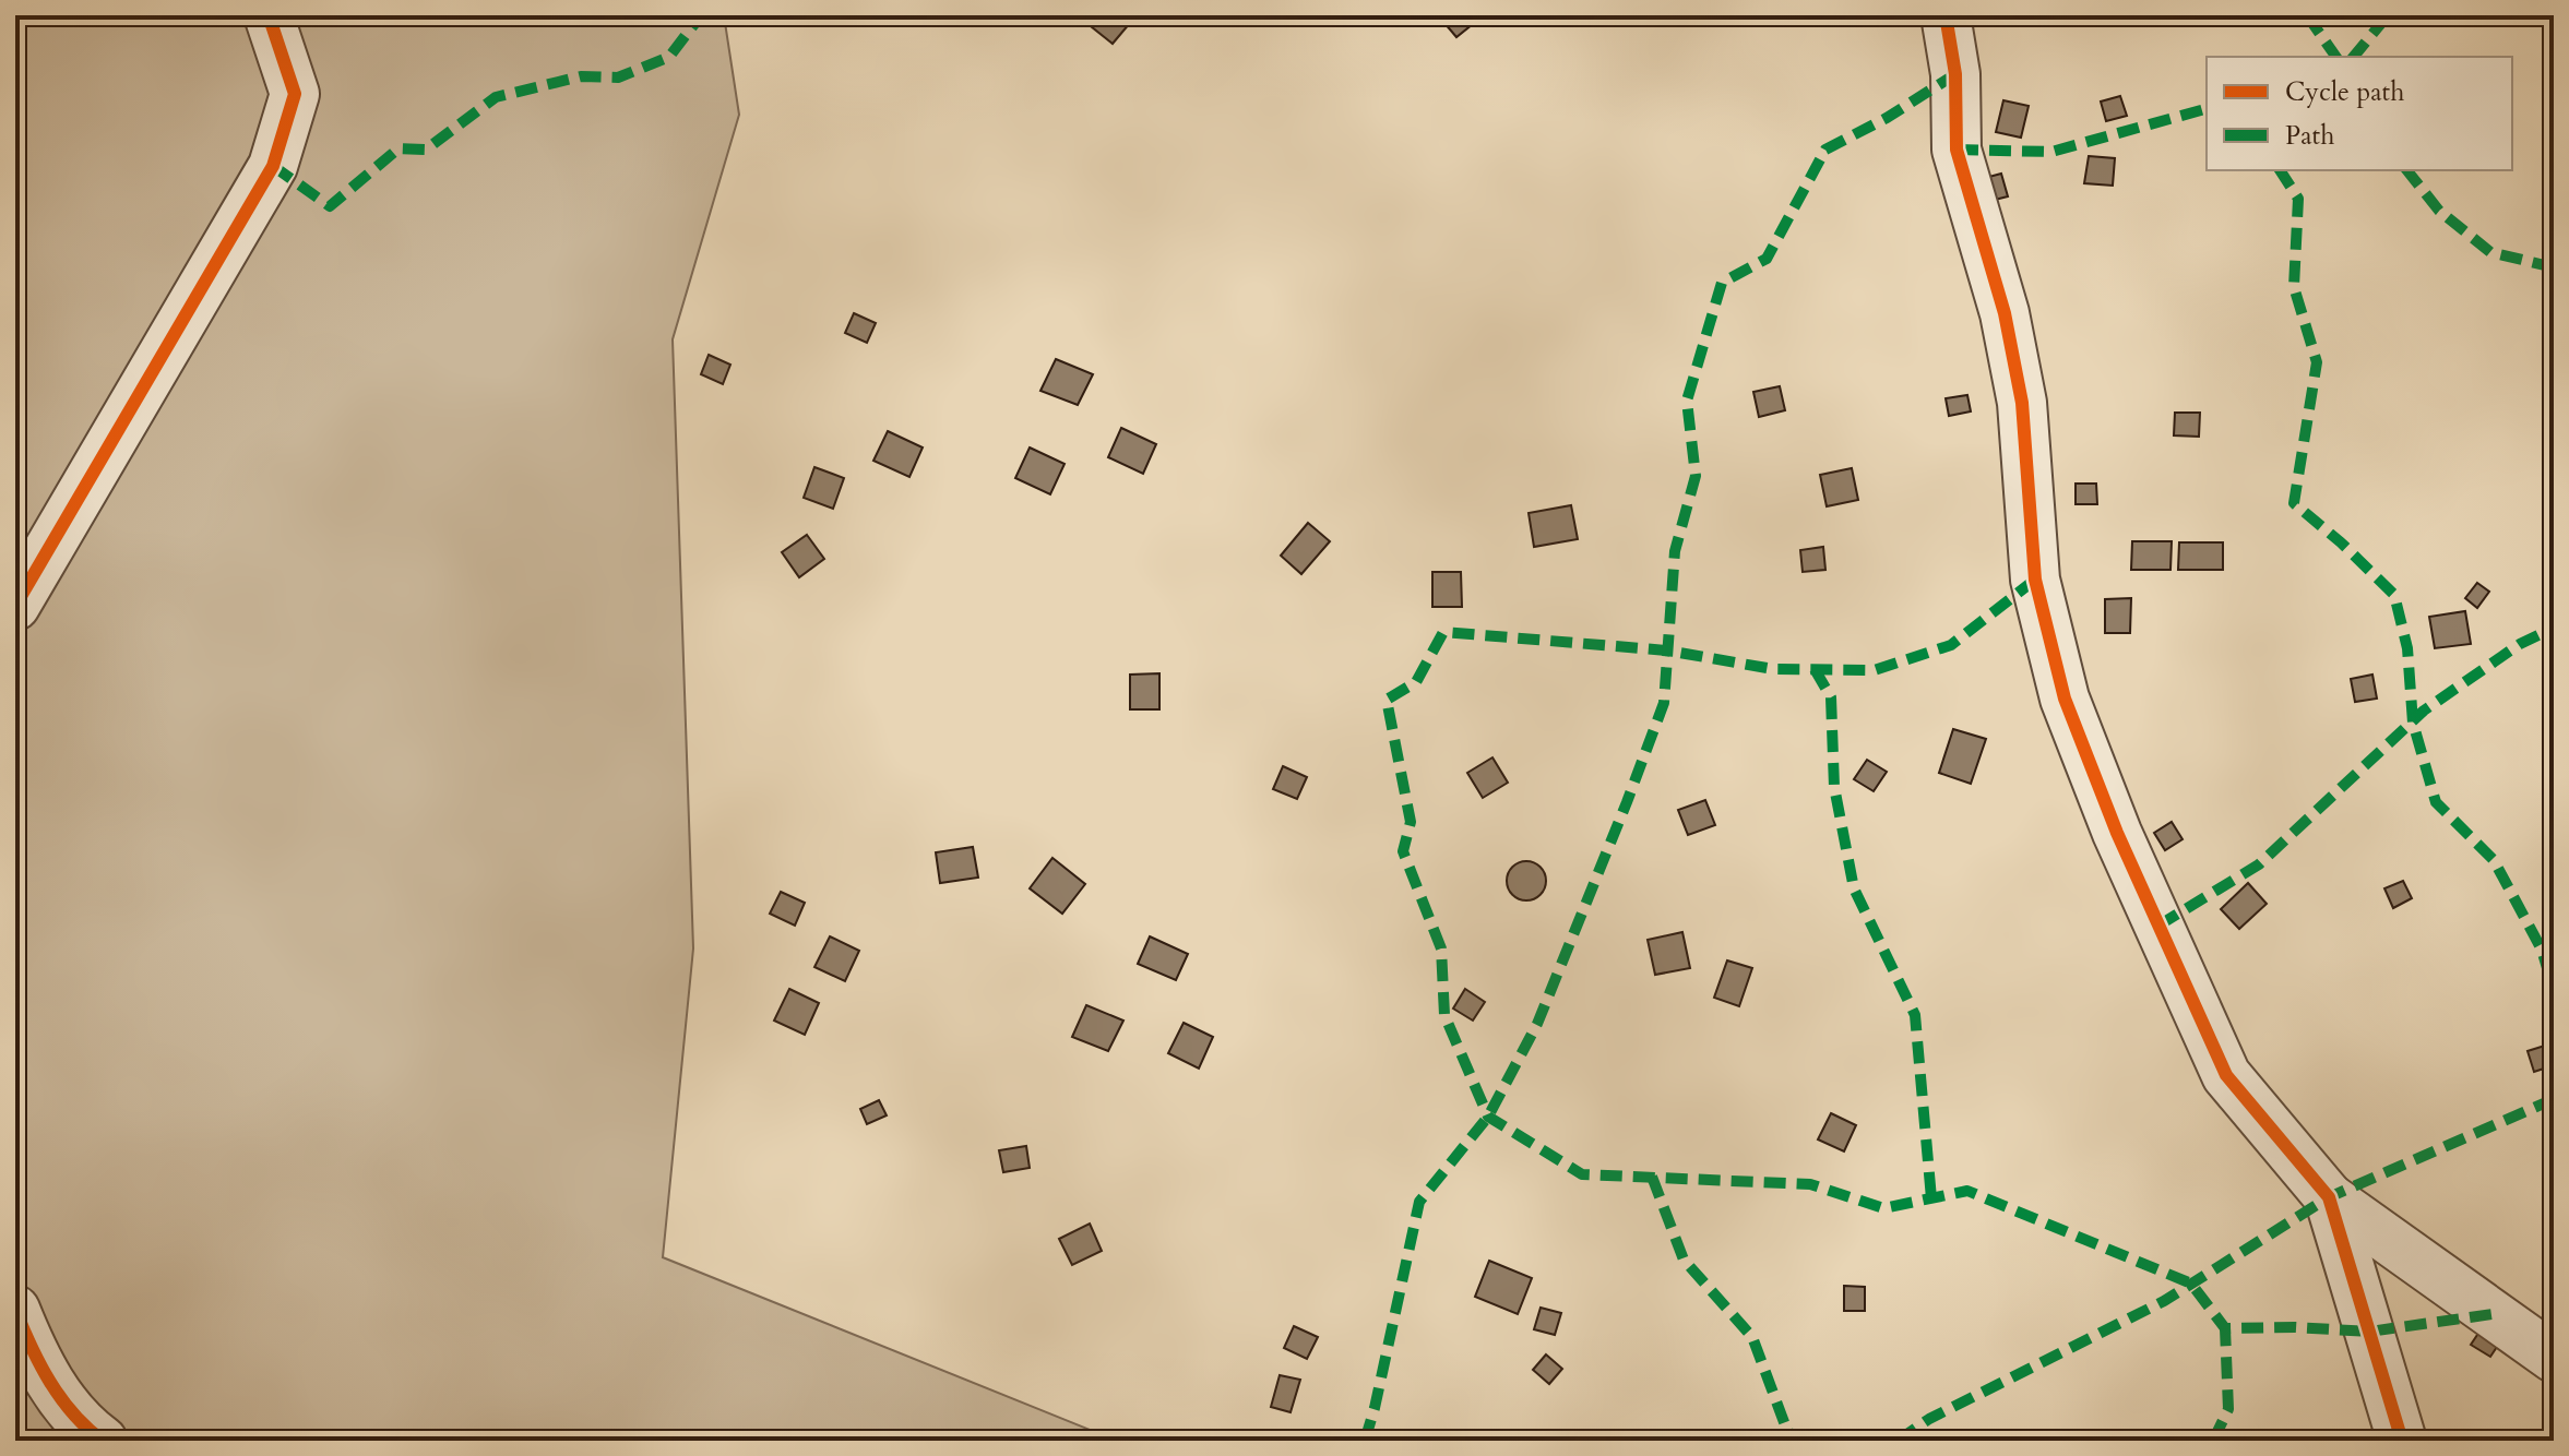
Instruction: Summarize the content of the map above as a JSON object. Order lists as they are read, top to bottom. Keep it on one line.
{"legend":["Cycle path","Path"]}
